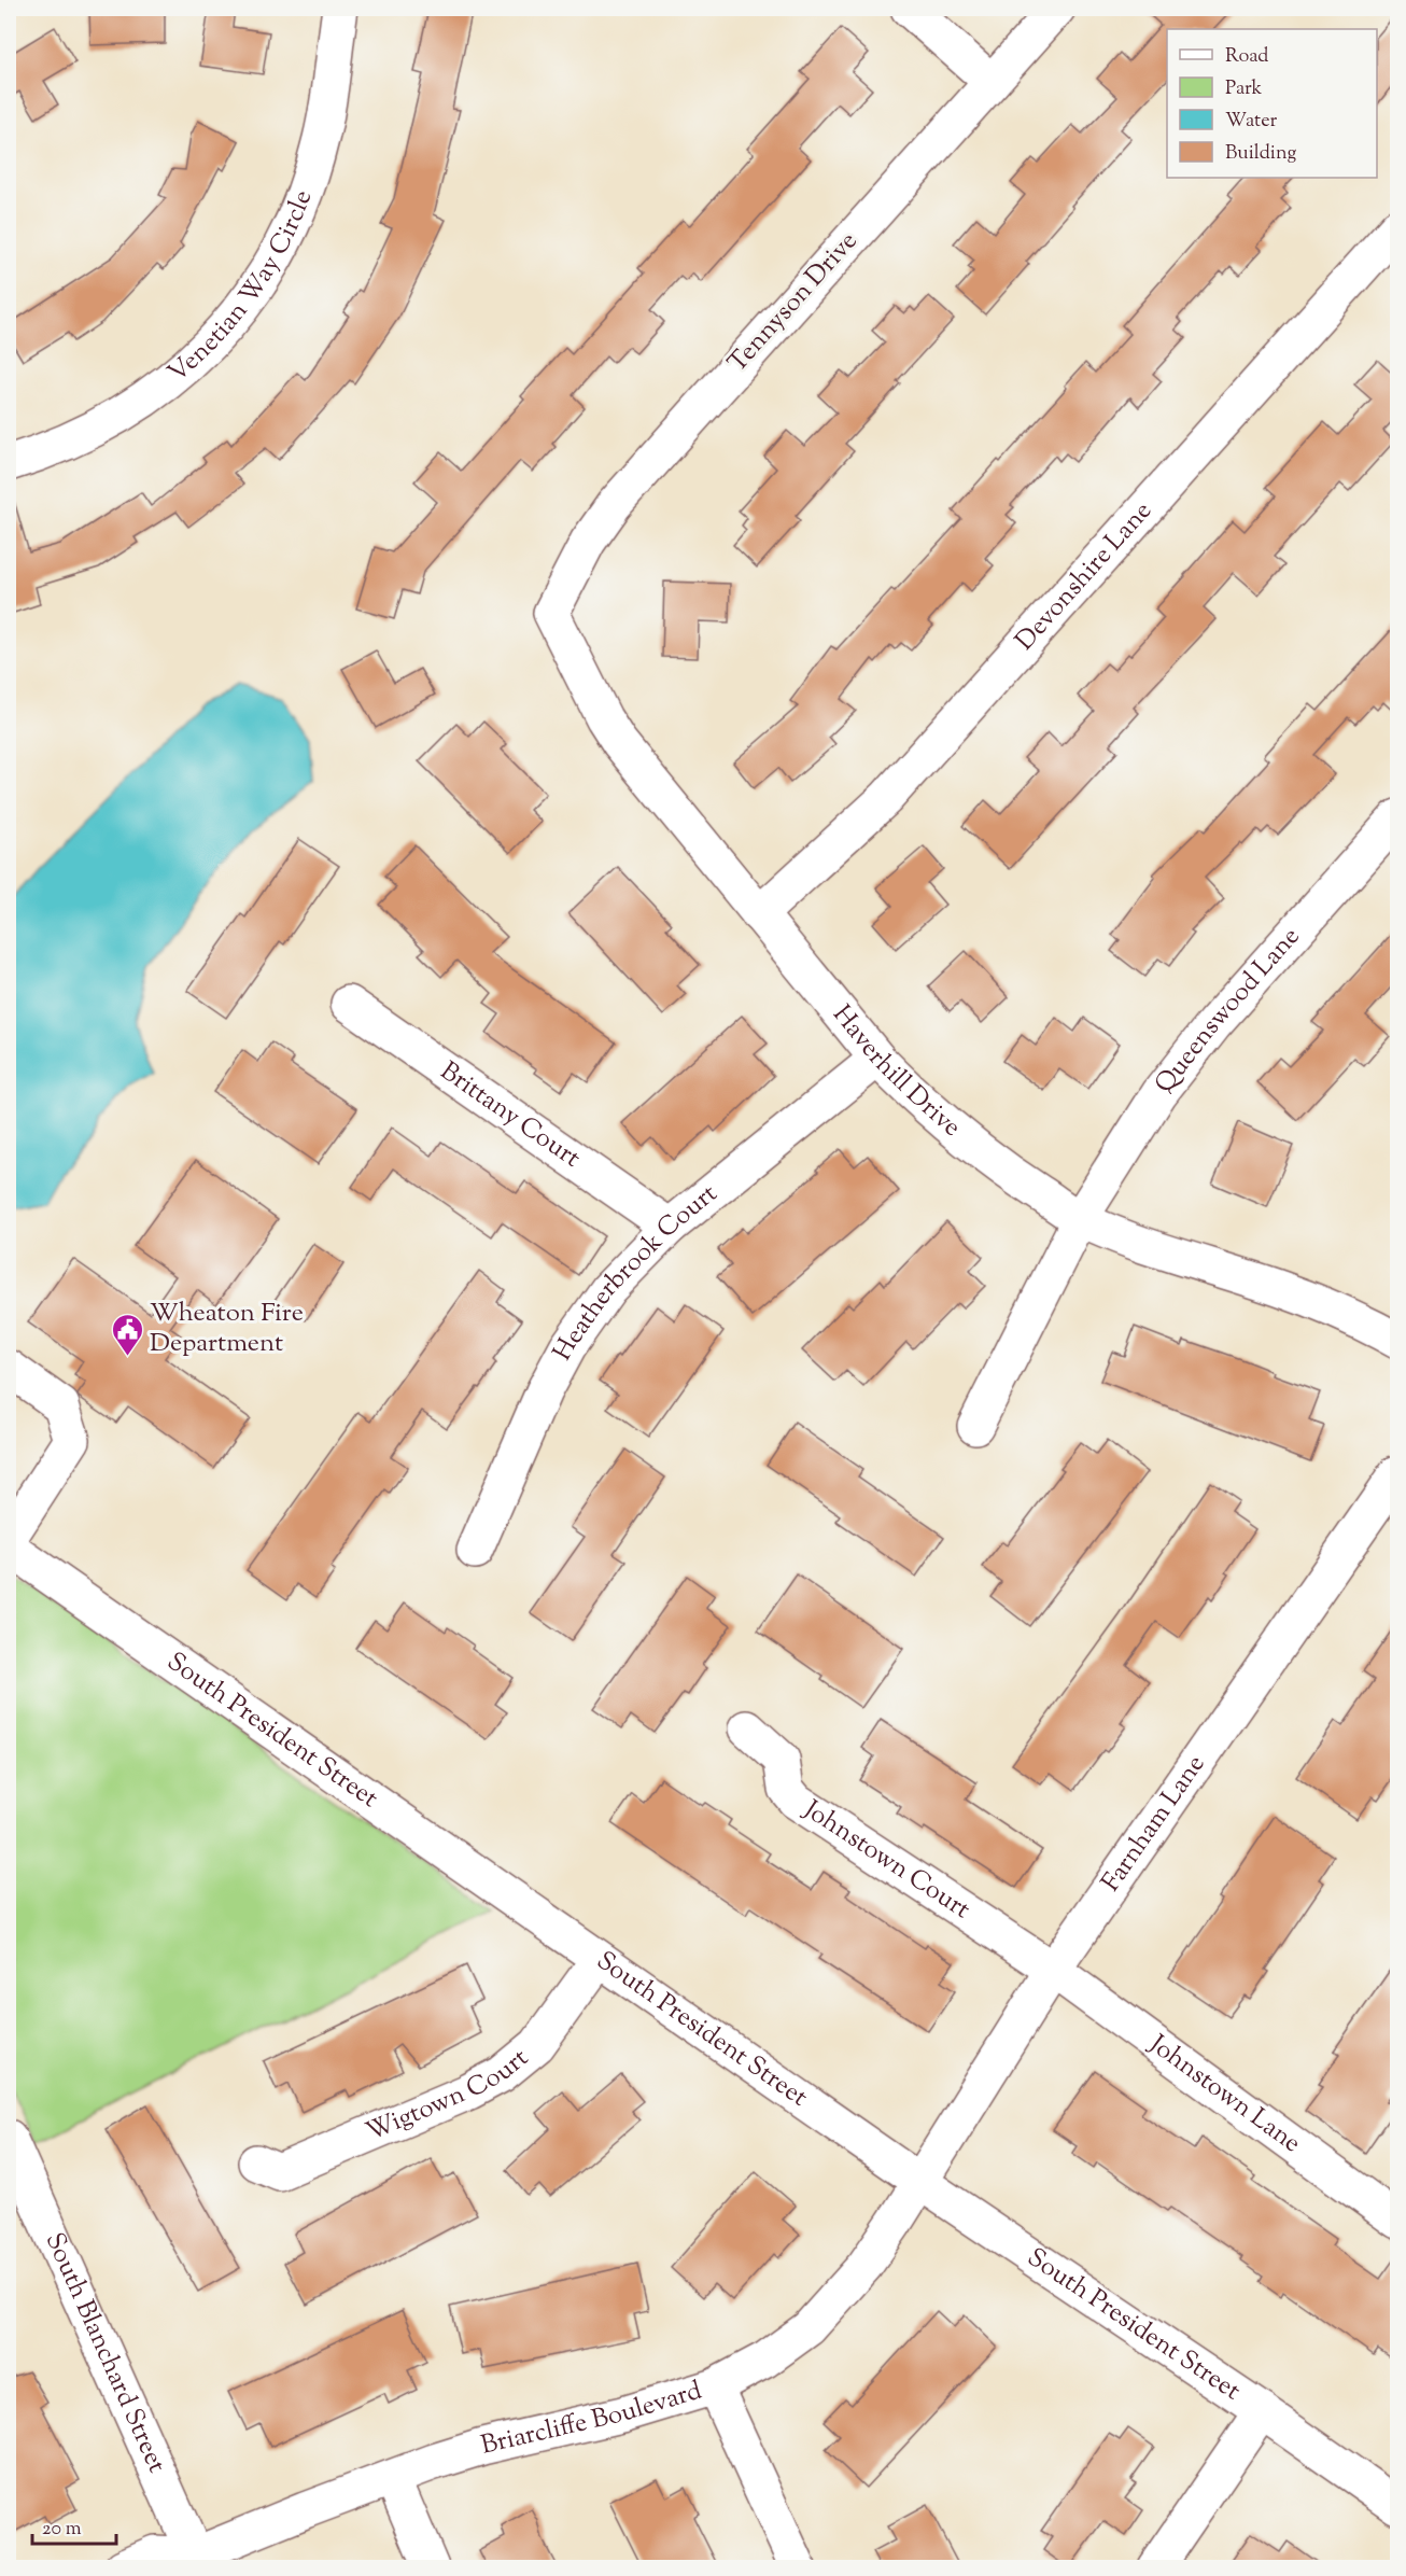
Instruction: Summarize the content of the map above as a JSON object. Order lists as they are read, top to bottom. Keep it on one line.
{"streets":{"street":["Venetian Way Circle","Tennyson Drive","Devonshire Lane","Queenswood Lane","Haverhill Drive","Brittany Court","Heatherbrook Court","South President Street","Farnham Lane","Johnstown Court","Wigtown Court","Johnstown Lane","South Blanchard Street","Briarcliffe Boulevard"]},"crossings":[["Tennyson Drive","Haverhill Drive"],["Devonshire Lane","Haverhill Drive"],["Queenswood Lane","Haverhill Drive"],["Haverhill Drive","Heatherbrook Court"],["Brittany Court","Heatherbrook Court"],["South President Street","Farnham Lane"],["South President Street","Wigtown Court"],["South President Street","Briarcliffe Boulevard"],["Farnham Lane","Johnstown Court"],["Farnham Lane","Johnstown Lane"],["Farnham Lane","Briarcliffe Boulevard"],["Johnstown Court","Johnstown Lane"],["South Blanchard Street","Briarcliffe Boulevard"]],"places":{"public building":["Wheaton Fire Department"]},"legend":["Road","Park","Water","Building"],"scale_bar":"20 m"}
